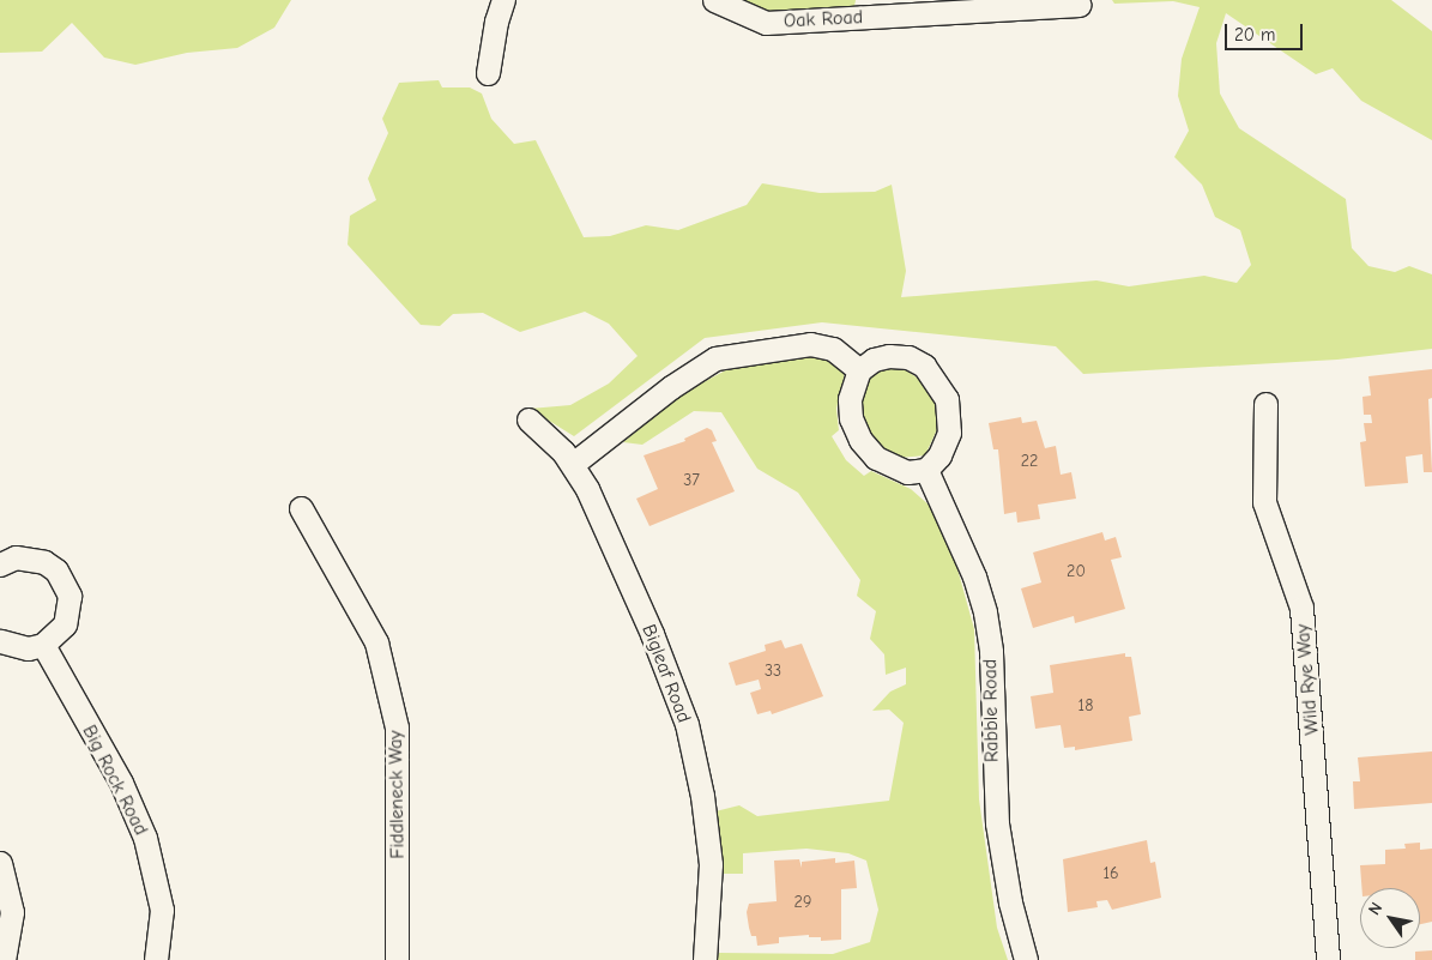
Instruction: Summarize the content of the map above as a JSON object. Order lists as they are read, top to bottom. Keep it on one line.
{"streets":{"street":["Oak Road","Bigleaf Road","Wild Rye Way","Rabble Road","Big Rock Road","Fiddleneck Way"]},"house_numbers":["22","37","20","33","18","16","29"],"scale_bar":"20 m","north":"top left"}
